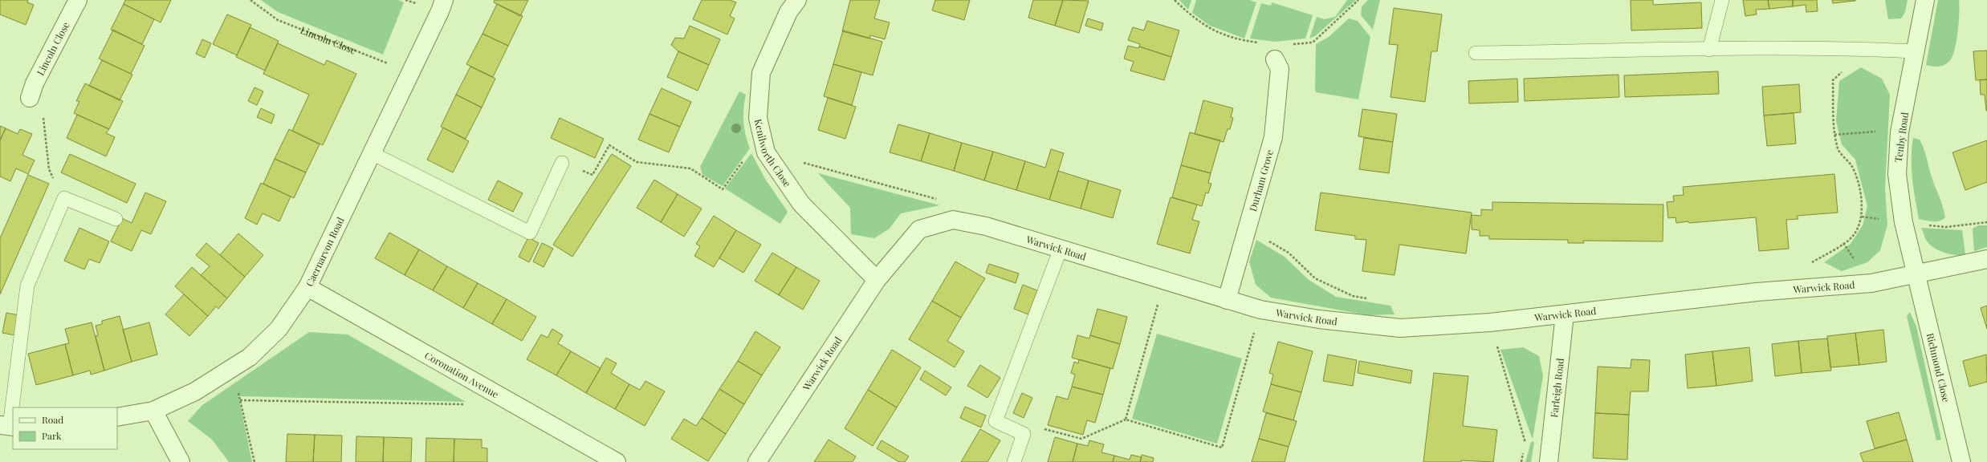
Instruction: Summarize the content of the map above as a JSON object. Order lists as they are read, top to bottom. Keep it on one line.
{"streets":{"street":["Lincoln Close","Tenby Road","Kenilworth Close","Durham Grove","Warwick Road","Caernarvon Road","Richmond Close","Coronation Avenue","Farleigh Road"]},"crossings":[["Lincoln Close","Caernarvon Road"],["Tenby Road","Warwick Road"],["Tenby Road","Richmond Close"],["Kenilworth Close","Warwick Road"],["Durham Grove","Warwick Road"],["Warwick Road","Richmond Close"],["Warwick Road","Farleigh Road"],["Caernarvon Road","Coronation Avenue"]],"legend":["Road","Park"]}
